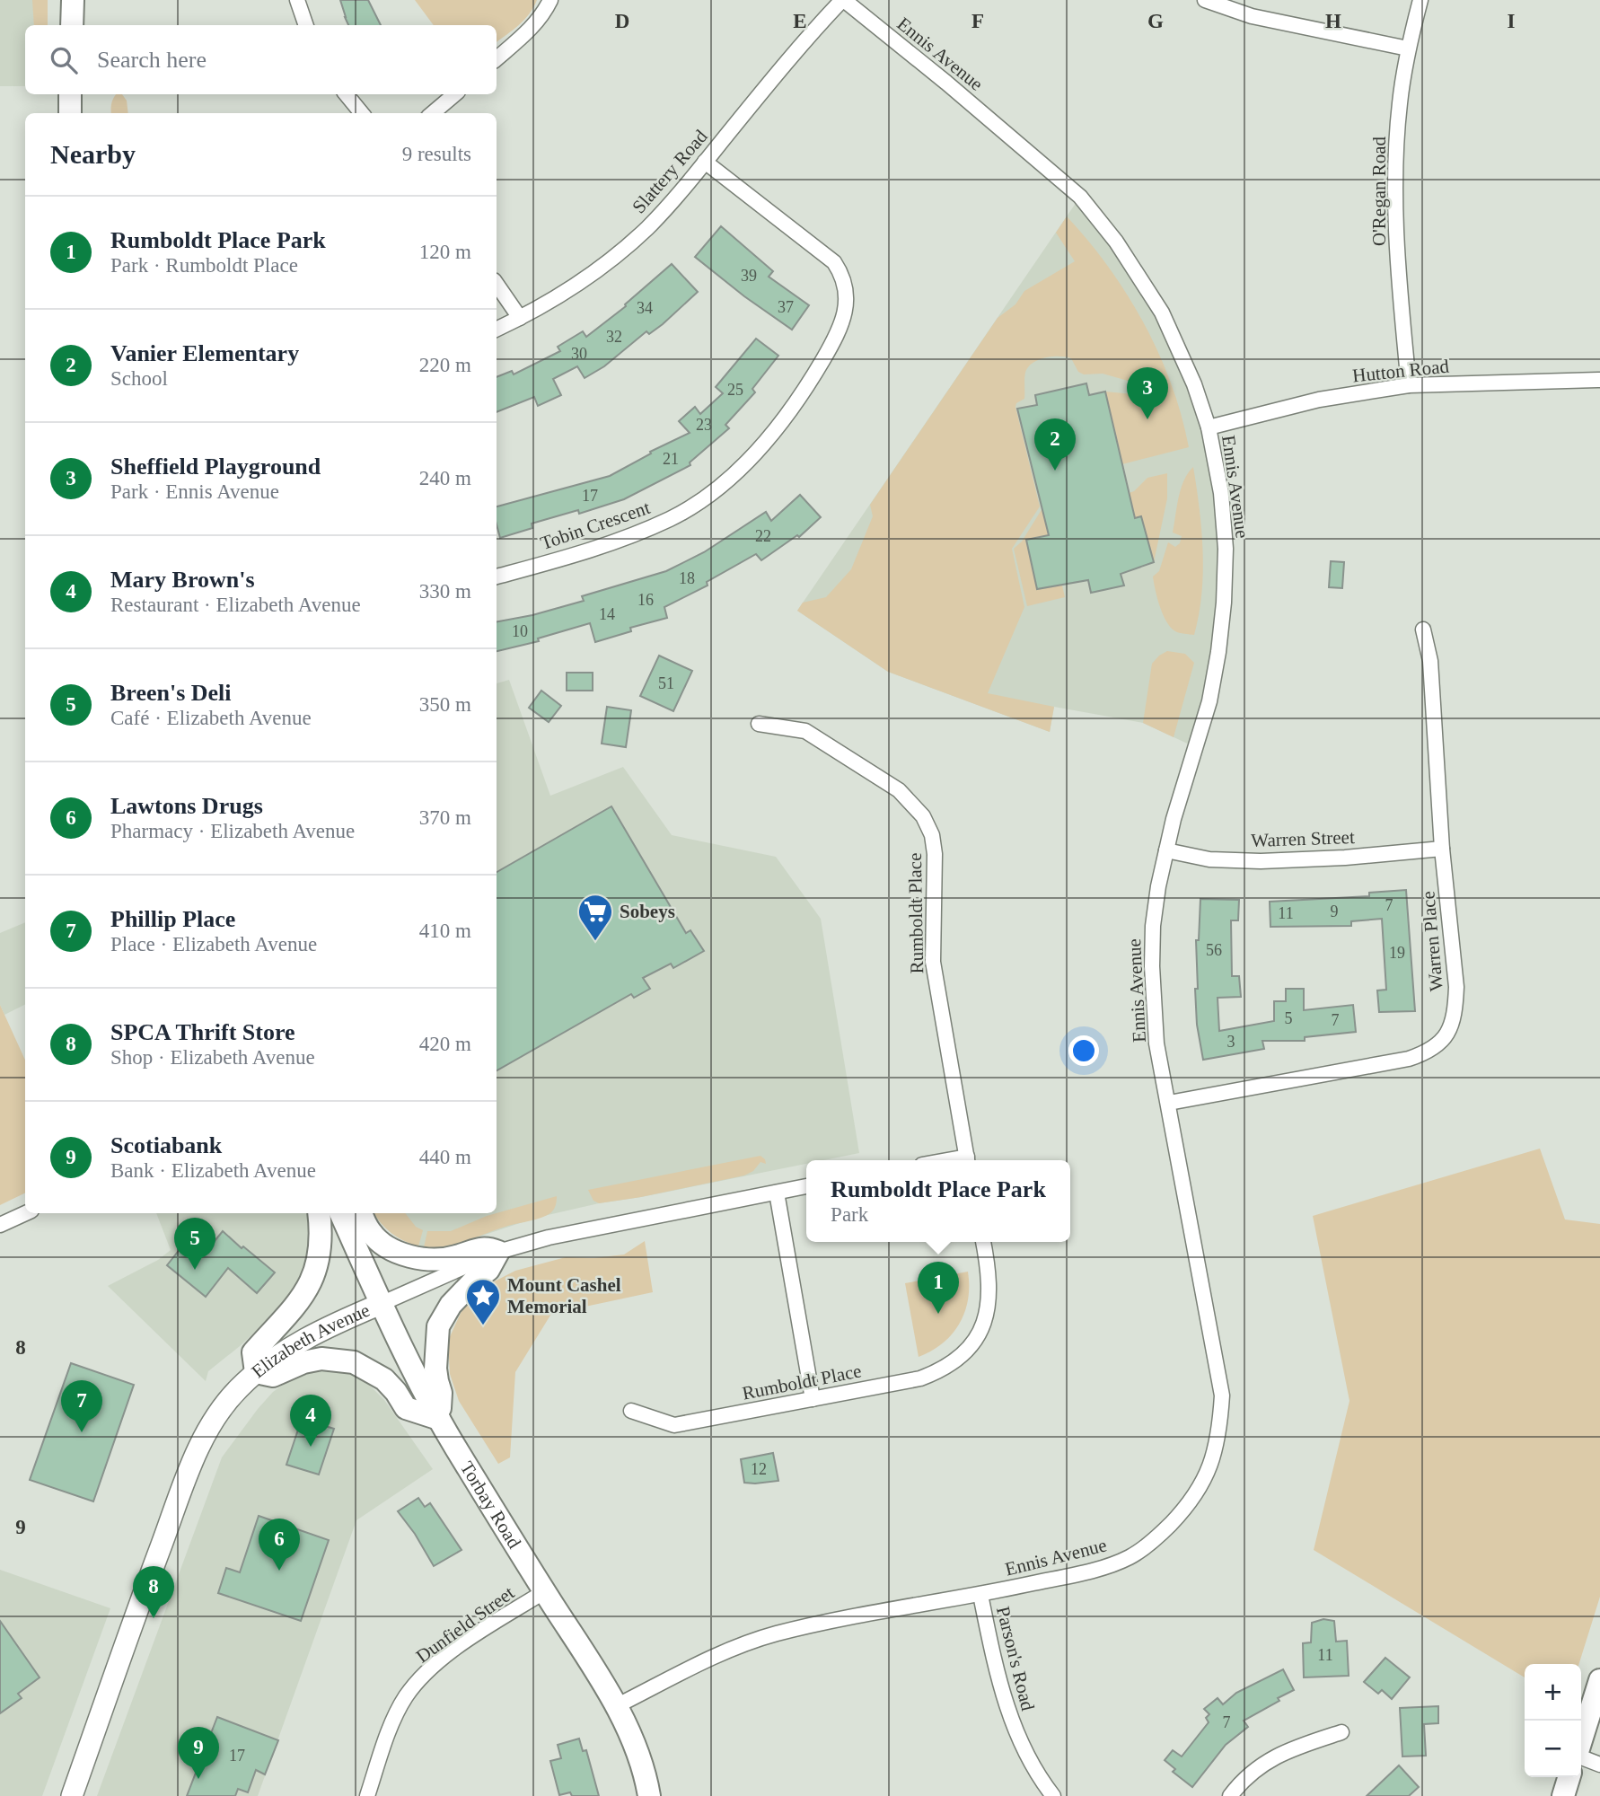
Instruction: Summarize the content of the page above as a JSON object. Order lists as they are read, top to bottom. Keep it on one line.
{"streets":{"main road":["Elizabeth Avenue","Torbay Road"],"street":["Ennis Avenue","Slattery Road","O'Regan Road","Hutton Road","Tobin Crescent","Warren Street","Rumboldt Place","Warren Place","Dunfield Street","Parson's Road"]},"crossings":[["Ennis Avenue","Slattery Road"],["Ennis Avenue","Hutton Road"],["Ennis Avenue","Warren Street"],["Ennis Avenue","Warren Place"],["Ennis Avenue","Torbay Road"],["Ennis Avenue","Parson's Road"],["Slattery Road","Tobin Crescent"],["O'Regan Road","Hutton Road"],["Warren Street","Warren Place"],["Elizabeth Avenue","Torbay Road"],["Torbay Road","Dunfield Street"]],"places":{"supermarket":["Sobeys"],"place":["Mount Cashel Memorial"]},"house_numbers":["39","37","34","32","30","25","23","21","17","22","18","16","14","10","51","7","9","11","56","19","5","7","3","12","11","7","17"],"page":{"search":"Search here","heading":["Nearby","9 results"],"list":[{"mark":"1","name":"Rumboldt Place Park","note":"Park · Rumboldt Place","value":"120 m"},{"mark":"2","name":"Vanier Elementary","note":"School","value":"220 m"},{"mark":"3","name":"Sheffield Playground","note":"Park · Ennis Avenue","value":"240 m"},{"mark":"4","name":"Mary Brown's","note":"Restaurant · Elizabeth Avenue","value":"330 m"},{"mark":"5","name":"Breen's Deli","note":"Café · Elizabeth Avenue","value":"350 m"},{"mark":"6","name":"Lawtons Drugs","note":"Pharmacy · Elizabeth Avenue","value":"370 m"},{"mark":"7","name":"Phillip Place","note":"Place · Elizabeth Avenue","value":"410 m"},{"mark":"8","name":"SPCA Thrift Store","note":"Shop · Elizabeth Avenue","value":"420 m"},{"mark":"9","name":"Scotiabank","note":"Bank · Elizabeth Avenue","value":"440 m"}],"pins":["3","2","5","1","7","4","6","8","9"],"popup":["Rumboldt Place Park","Park"],"map_buttons":["+","−"]},"grid":{"columns":["D","E","F","G","H","I"],"rows":["8","9"]}}
